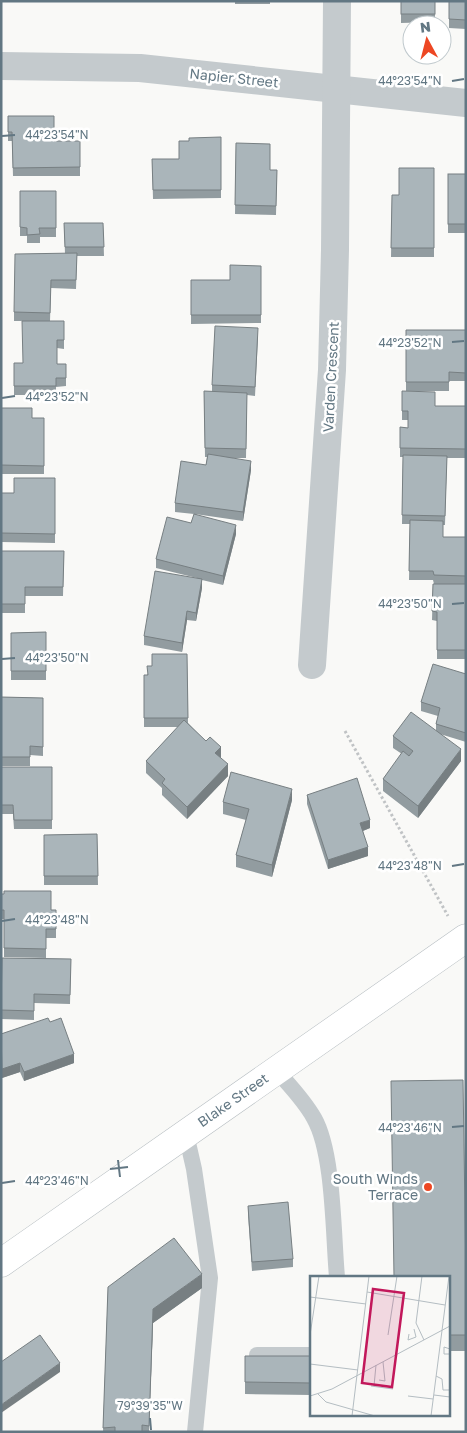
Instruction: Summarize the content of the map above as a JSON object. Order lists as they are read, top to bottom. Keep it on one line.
{"streets":{"main road":["Blake Street"],"street":["Napier Street","Varden Crescent"]},"crossings":[["Napier Street","Varden Crescent"]],"places":["South Winds Terrace"],"north":"top","coordinates":["44°23'54\"N","44°23'52\"N","44°23'50\"N","44°23'48\"N","44°23'46\"N","79°39'35\"W"]}
